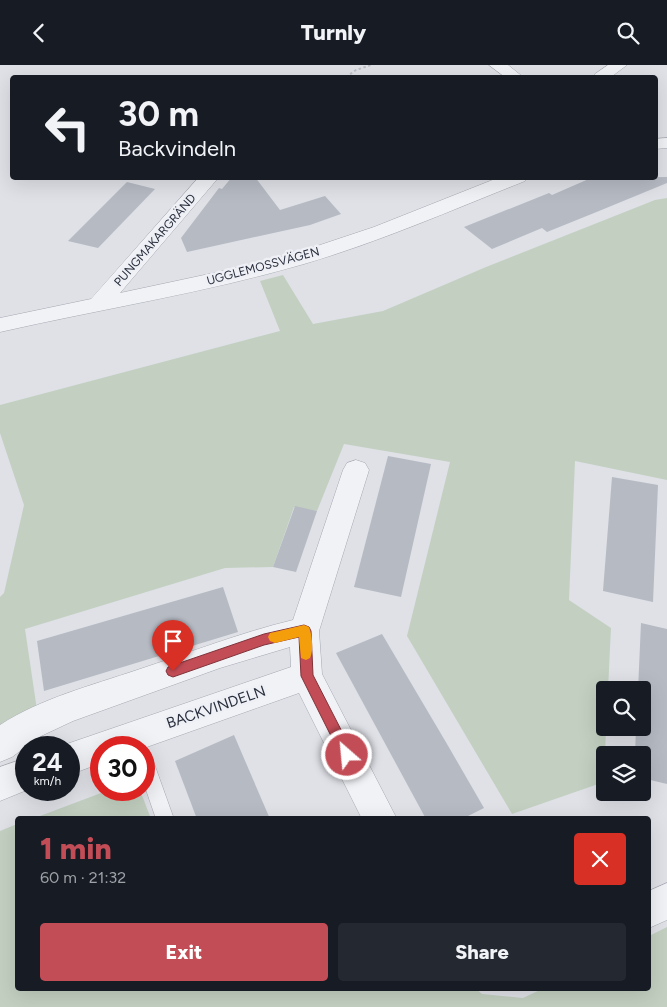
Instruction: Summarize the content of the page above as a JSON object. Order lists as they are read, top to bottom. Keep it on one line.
{"streets":{"street":["PUNGMAKARGRÄND","UGGLEMOSSVÄGEN","BACKVINDELN"]},"crossings":[["PUNGMAKARGRÄND","UGGLEMOSSVÄGEN"]],"page":{"header":"Turnly","turn":["30 m","Backvindeln"],"speed":"24 km/h","limit":"30","heading":["1 min","60 m · 21:32"],"buttons":["Exit","Share"]}}
